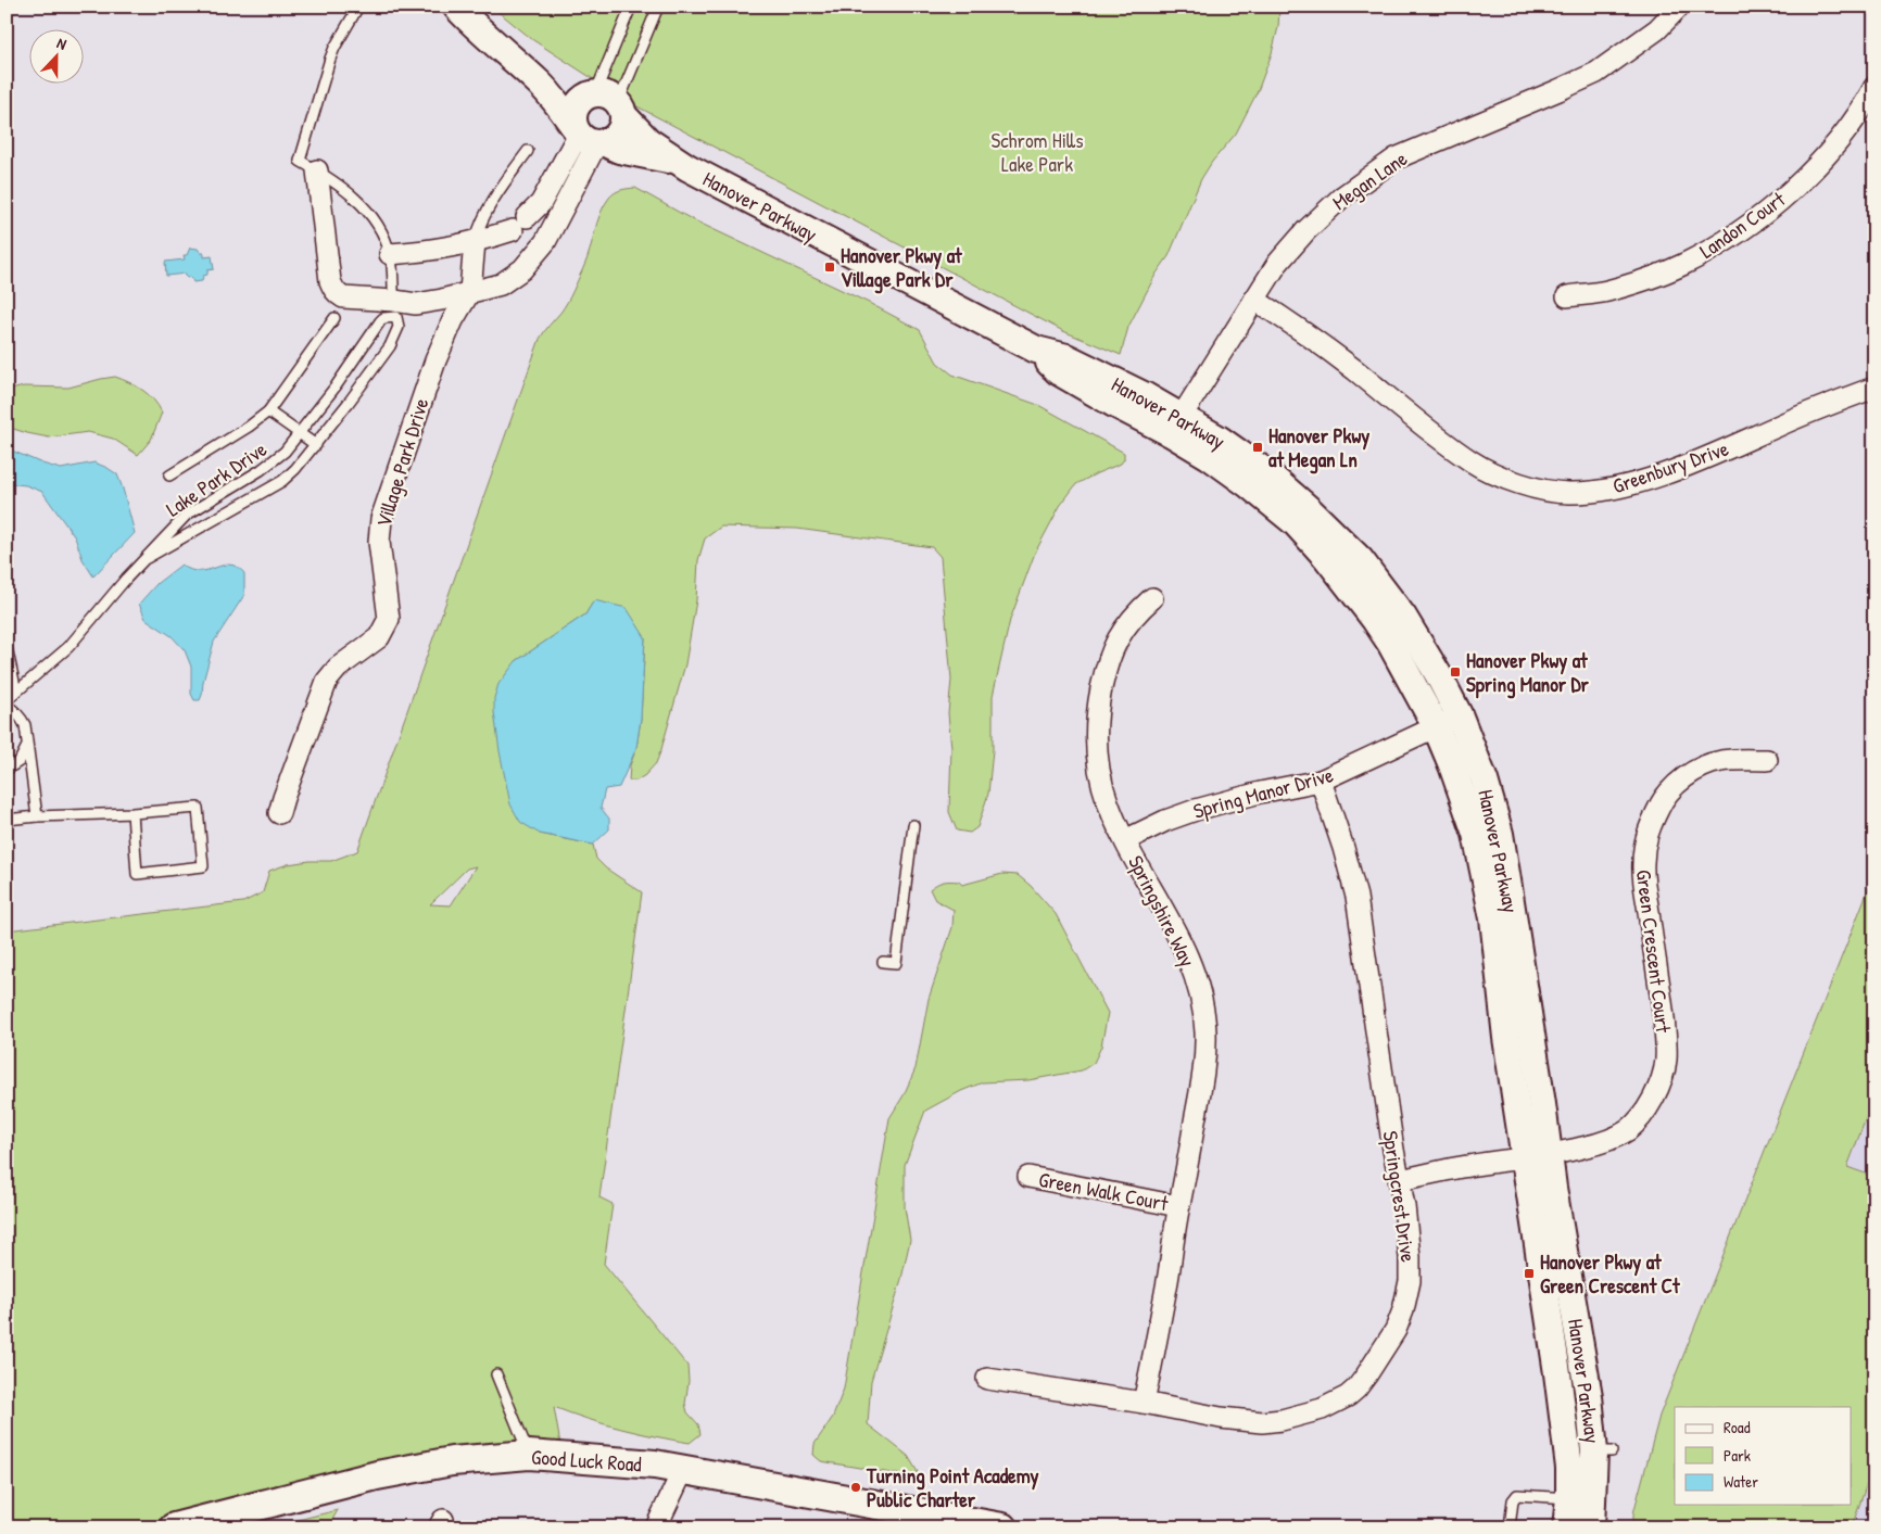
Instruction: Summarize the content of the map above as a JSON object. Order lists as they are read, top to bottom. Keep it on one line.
{"streets":{"main road":["Good Luck Road"],"street":["Megan Lane","Hanover Parkway","Landon Court","Village Park Drive","Greenbury Drive","Spring Manor Drive","Springshire Way","Green Crescent Court","Green Walk Court","Springcrest Drive"],"lane":["Lake Park Drive"]},"crossings":[["Megan Lane","Hanover Parkway"],["Megan Lane","Greenbury Drive"],["Hanover Parkway","Spring Manor Drive"],["Hanover Parkway","Green Crescent Court"],["Spring Manor Drive","Springshire Way"],["Spring Manor Drive","Springcrest Drive"],["Springshire Way","Green Walk Court"],["Springshire Way","Springcrest Drive"],["Green Crescent Court","Springcrest Drive"]],"parks":["Schrom Hills Lake Park"],"places":{"transit":["Hanover Pkwy at Village Park Dr","Hanover Pkwy at Megan Ln","Hanover Pkwy at Spring Manor Dr","Hanover Pkwy at Green Crescent Ct"],"other":["Turning Point Academy Public Charter"]},"legend":["Road","Park","Water"],"north":"top"}
